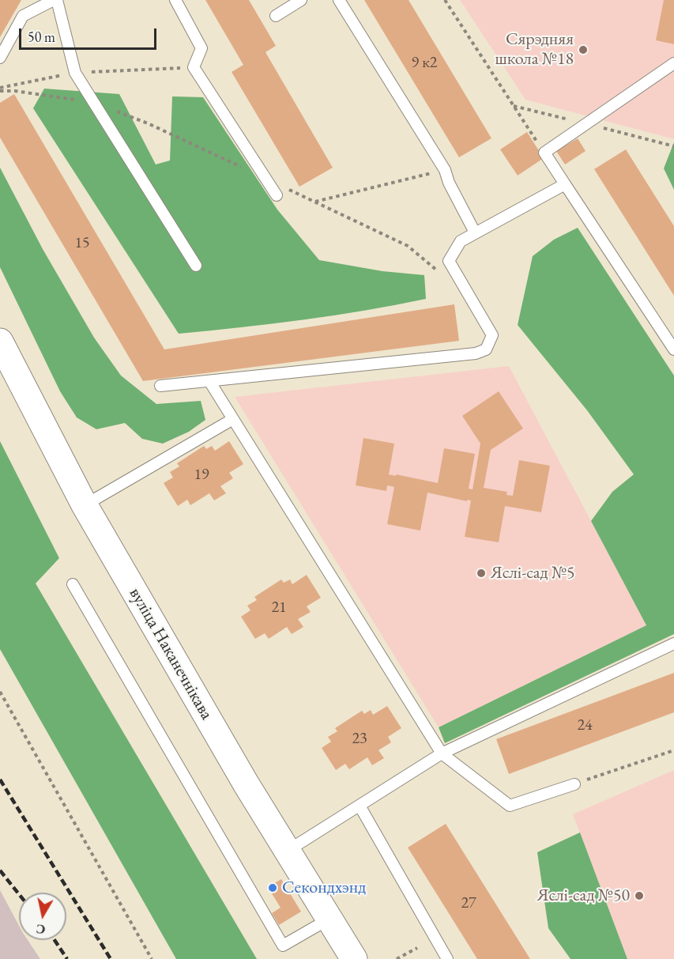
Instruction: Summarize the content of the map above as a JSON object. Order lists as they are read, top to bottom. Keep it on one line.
{"streets":{"main road":["вуліца Наканечнікава"]},"places":["Сярэдняя школа №18","Яслі-сад №5","Секондхэнд","Яслі-сад №50"],"house_numbers":["9 к2","15","19","21","24","23","27"],"scale_bar":"50 m","north":"bottom"}
